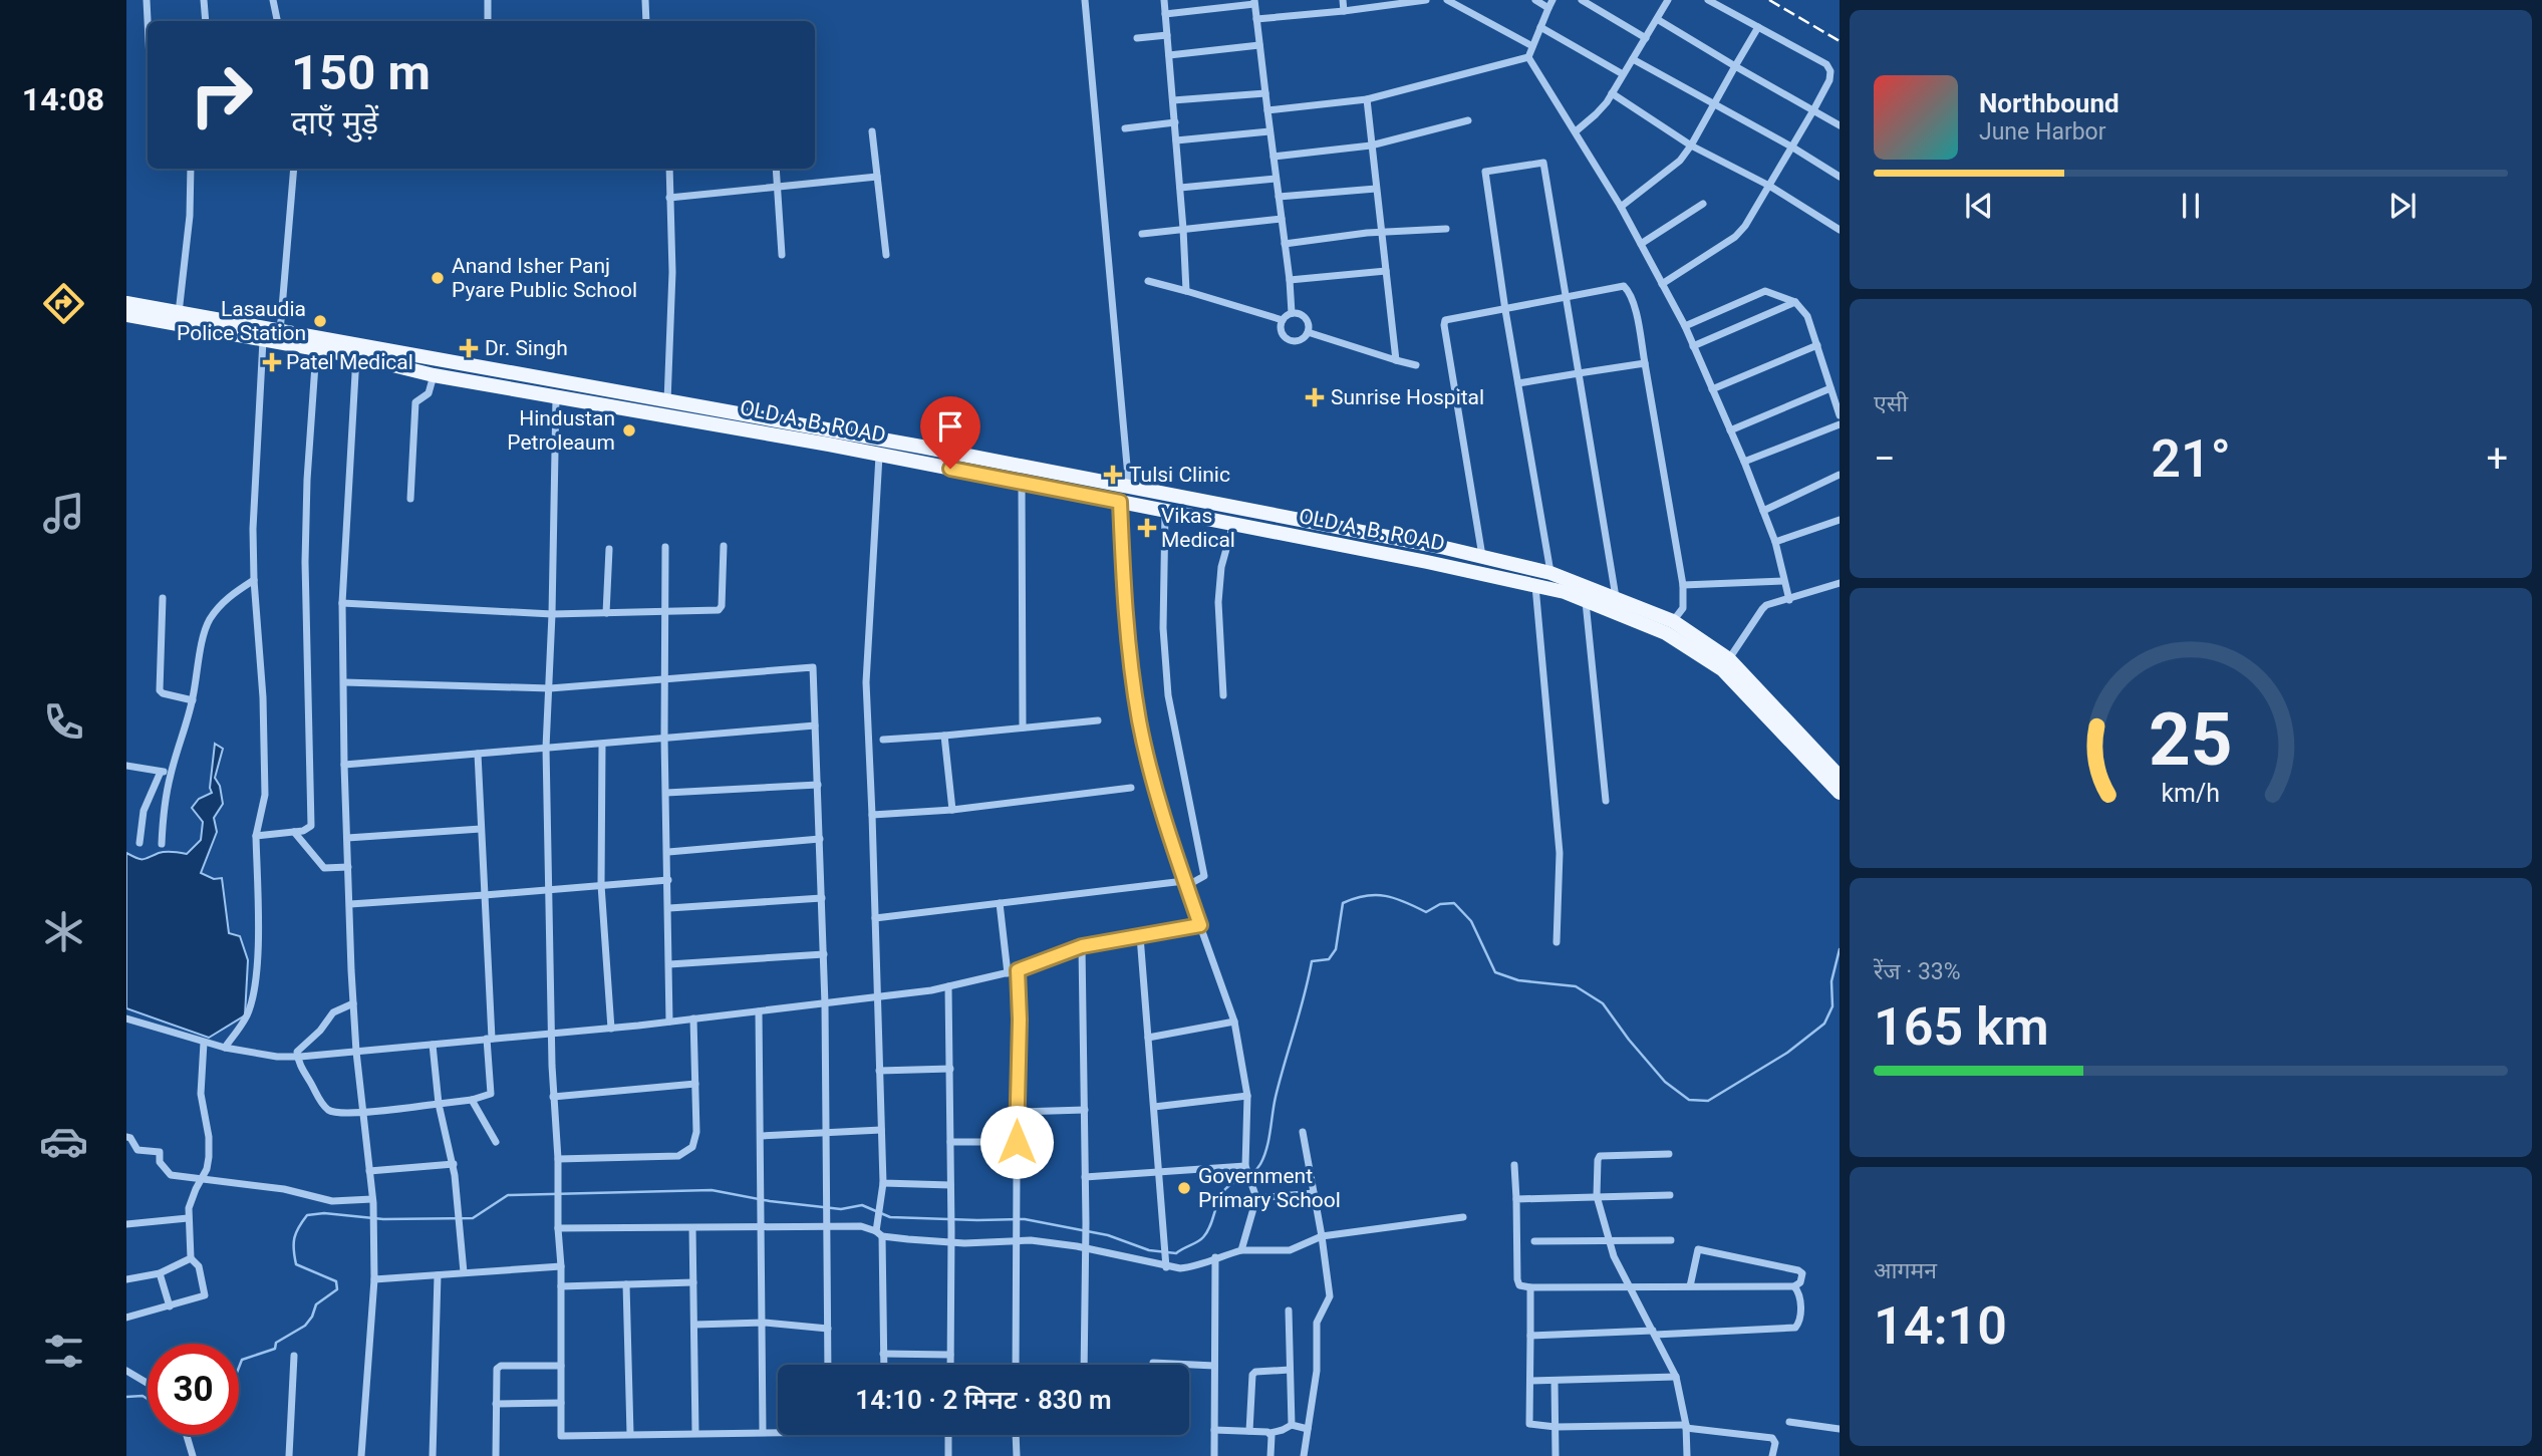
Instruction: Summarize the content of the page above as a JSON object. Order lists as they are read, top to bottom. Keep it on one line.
{"streets":{"main road":["OLD A. B. ROAD"]},"places":{"other":["Anand Isher Panj Pyare Public School","Lasaudia Police Station","Hindustan Petroleaum","Government Primary School"],"health":["Dr. Singh","Patel Medical","Sunrise Hospital","Tulsi Clinic","Vikas Medical"]},"page":{"tabs":"14:08","turn":["150 m","दाएँ मुड़ें"],"song":["Northbound","June Harbor"],"tile":["एसी",["रेंज · 33%","165 km"],["आगमन","14:10"]],"heat":["−","21°","+"],"limit":"30","trip":"14:10 · 2 मिनट · 830 m","gauge":["25","km/h"]}}
